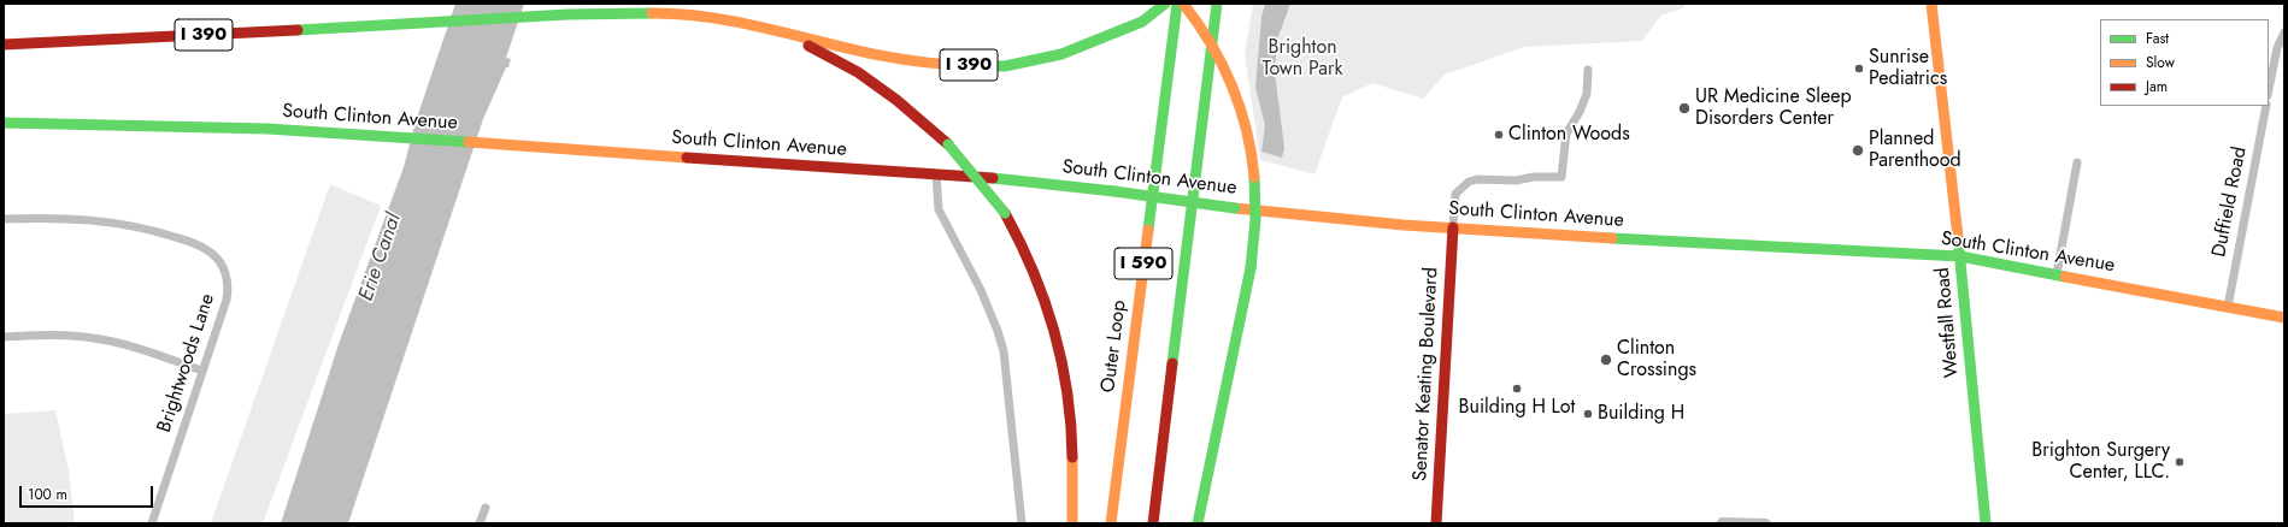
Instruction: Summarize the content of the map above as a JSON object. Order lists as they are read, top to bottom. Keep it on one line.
{"streets":{"main road":["I 390","South Clinton Avenue","I 590","Westfall Road","Outer Loop","Senator Keating Boulevard"],"street":["Duffield Road","Brightwoods Lane"]},"crossings":[["South Clinton Avenue","Duffield Road"],["South Clinton Avenue","Westfall Road"],["South Clinton Avenue","Senator Keating Boulevard"]],"water":["Erie Canal"],"parks":["Brighton Town Park"],"places":["Sunrise Pediatrics","UR Medicine Sleep Disorders Center","Clinton Woods","Planned Parenthood","Clinton Crossings","Building H Lot","Building H","Brighton Surgery Center, LLC."],"legend":["Fast","Slow","Jam"],"scale_bar":"100 m"}
